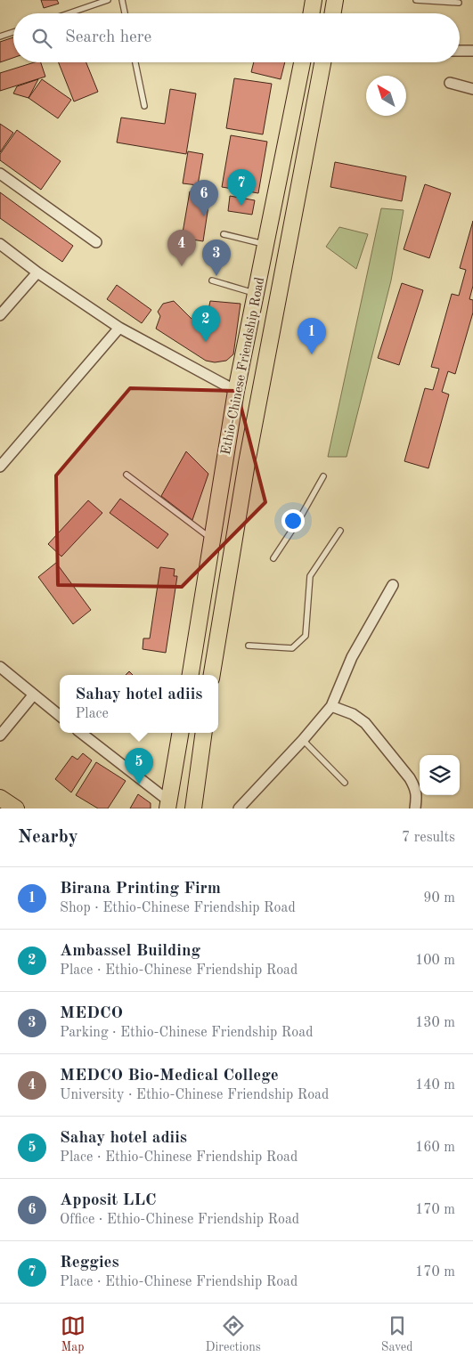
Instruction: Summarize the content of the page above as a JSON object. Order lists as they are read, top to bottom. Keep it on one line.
{"streets":{"main road":["Ethio-Chinese Friendship Road"]},"north":"top left","page":{"search":"Search here","pins":["7","6","4","3","2","1","5"],"popup":["Sahay hotel adiis","Place"],"heading":["Nearby","7 results"],"list":[{"mark":"1","name":"Birana Printing Firm","note":"Shop · Ethio-Chinese Friendship Road","value":"90 m"},{"mark":"2","name":"Ambassel Building","note":"Place · Ethio-Chinese Friendship Road","value":"100 m"},{"mark":"3","name":"MEDCO","note":"Parking · Ethio-Chinese Friendship Road","value":"130 m"},{"mark":"4","name":"MEDCO Bio-Medical College","note":"University · Ethio-Chinese Friendship Road","value":"140 m"},{"mark":"5","name":"Sahay hotel adiis","note":"Place · Ethio-Chinese Friendship Road","value":"160 m"},{"mark":"6","name":"Apposit LLC","note":"Office · Ethio-Chinese Friendship Road","value":"170 m"},{"mark":"7","name":"Reggies","note":"Place · Ethio-Chinese Friendship Road","value":"170 m"}],"nav":["Map","Directions","Saved"]}}
